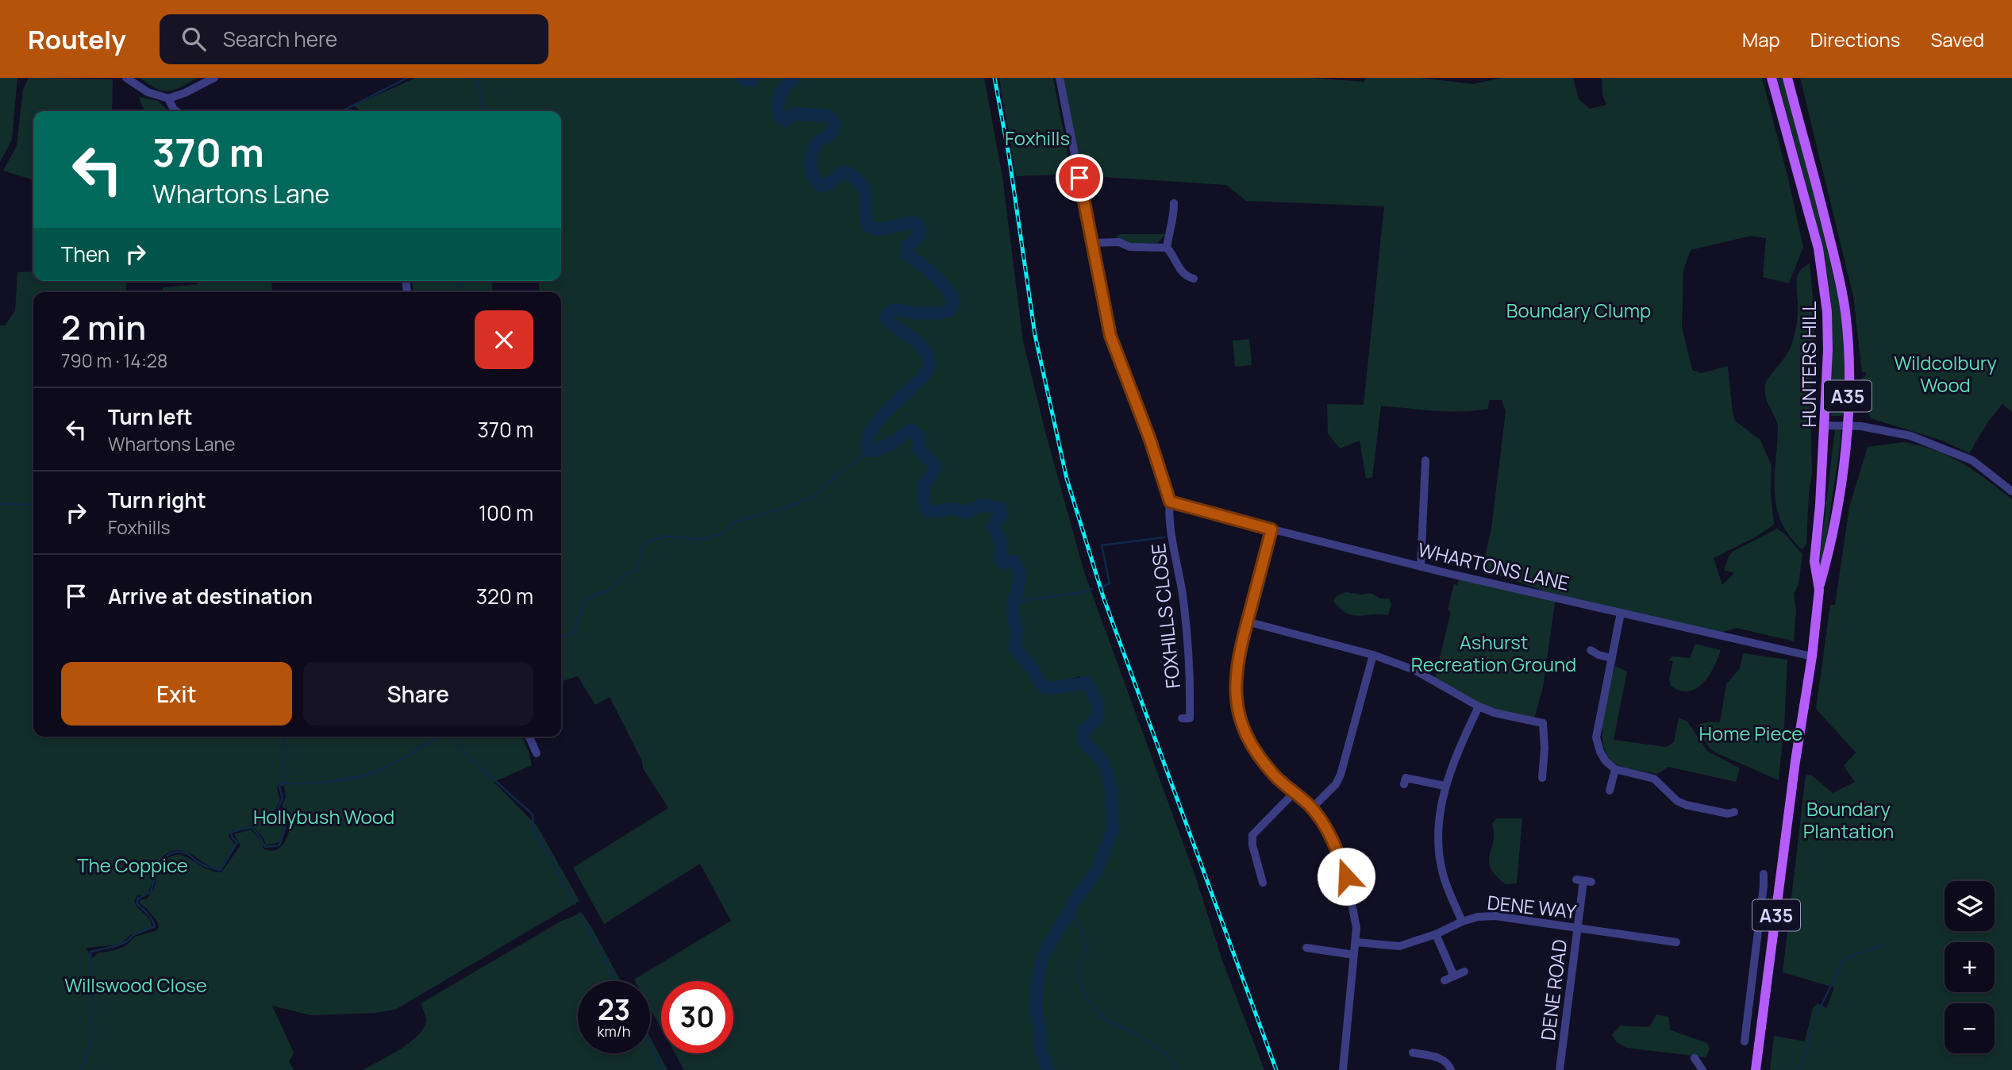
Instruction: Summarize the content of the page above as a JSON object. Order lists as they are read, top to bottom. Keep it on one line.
{"streets":{"main road":["HUNTERS HILL","A35"],"street":["WHARTONS LANE","FOXHILLS CLOSE","DENE WAY","DENE ROAD"]},"crossings":[["HUNTERS HILL","A35"],["HUNTERS HILL","WHARTONS LANE"],["A35","WHARTONS LANE"],["WHARTONS LANE","FOXHILLS CLOSE"],["DENE WAY","DENE ROAD"]],"parks":["Foxhills","Boundary Clump","Wildcolbury Wood","Ashurst Recreation Ground","Home Piece","Boundary Plantation","Hollybush Wood","The Coppice","Willswood Close"],"page":{"header":"Routely","search":"Search here","nav":["Map","Directions","Saved"],"turn":["370 m","Whartons Lane"],"then":"Then","heading":["2 min","790 m · 14:28"],"list":[{"name":"Turn left","note":"Whartons Lane","value":"370 m"},{"name":"Turn right","note":"Foxhills","value":"100 m"},{"name":"Arrive at destination","value":"320 m"}],"buttons":["Exit","Share"],"map_buttons":["+","−"],"speed":"23 km/h","limit":"30"}}
